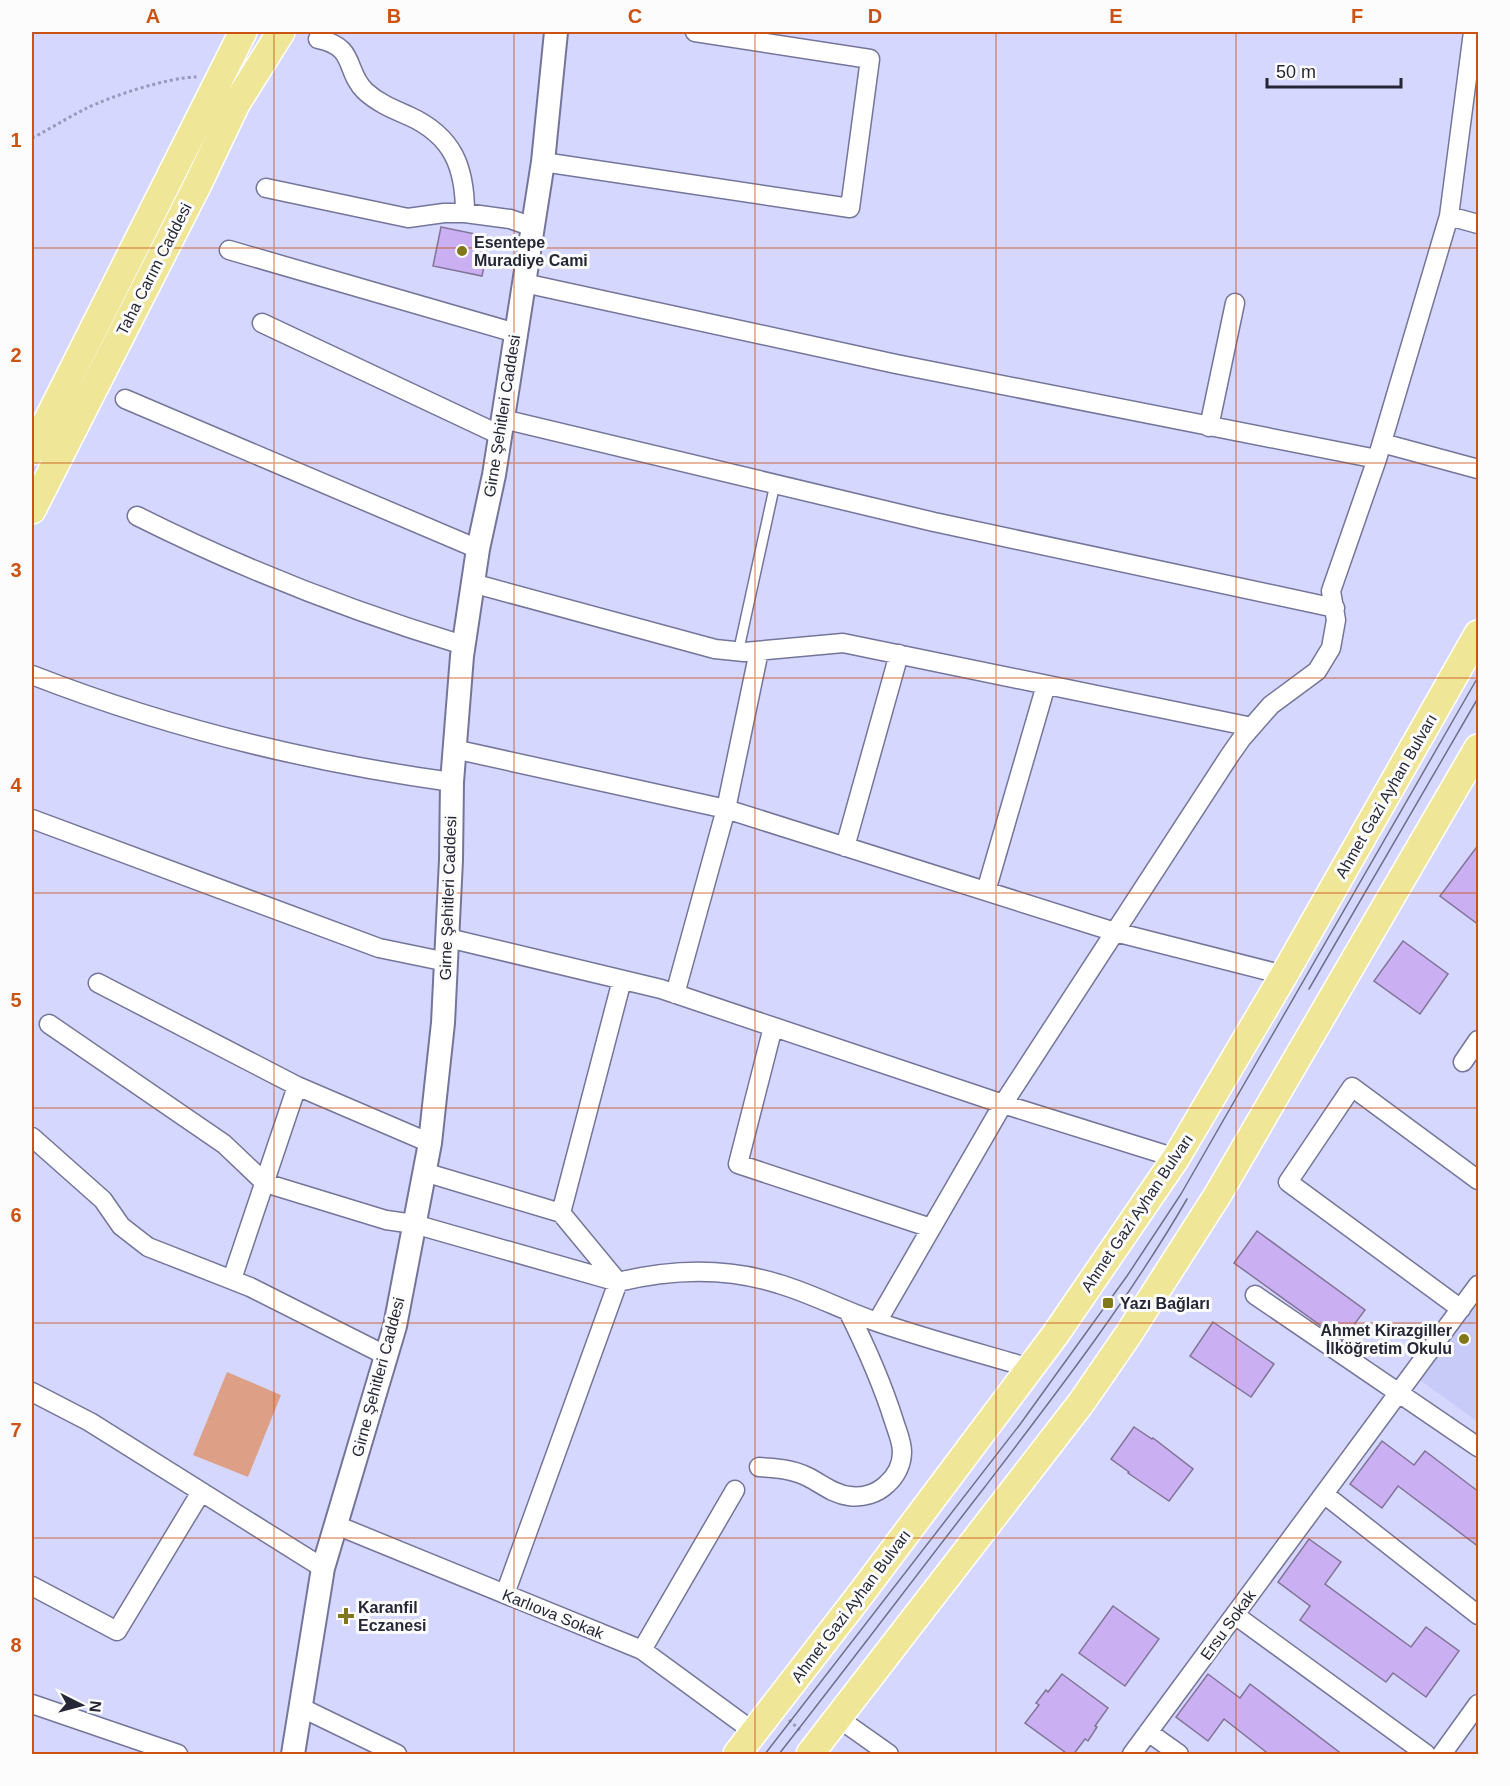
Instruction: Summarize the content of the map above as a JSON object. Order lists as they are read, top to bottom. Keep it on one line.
{"streets":{"main road":["Taha Carım Caddesi","Ahmet Gazi Ayhan Bulvarı"],"street":["Girne Şehitleri Caddesi","Karlıova Sokak","Ersu Sokak"]},"crossings":[["Girne Şehitleri Caddesi","Karlıova Sokak"],["Ahmet Gazi Ayhan Bulvarı","Karlıova Sokak"]],"places":{"other":["Esentepe Muradiye Cami","Ahmet Kirazgiller İlköğretim Okulu"],"transit":["Yazı Bağları"],"health":["Karanfil Eczanesi"]},"scale_bar":"50 m","north":"right","grid":{"columns":["A","B","C","D","E","F"],"rows":["1","2","3","4","5","6","7","8"]}}
